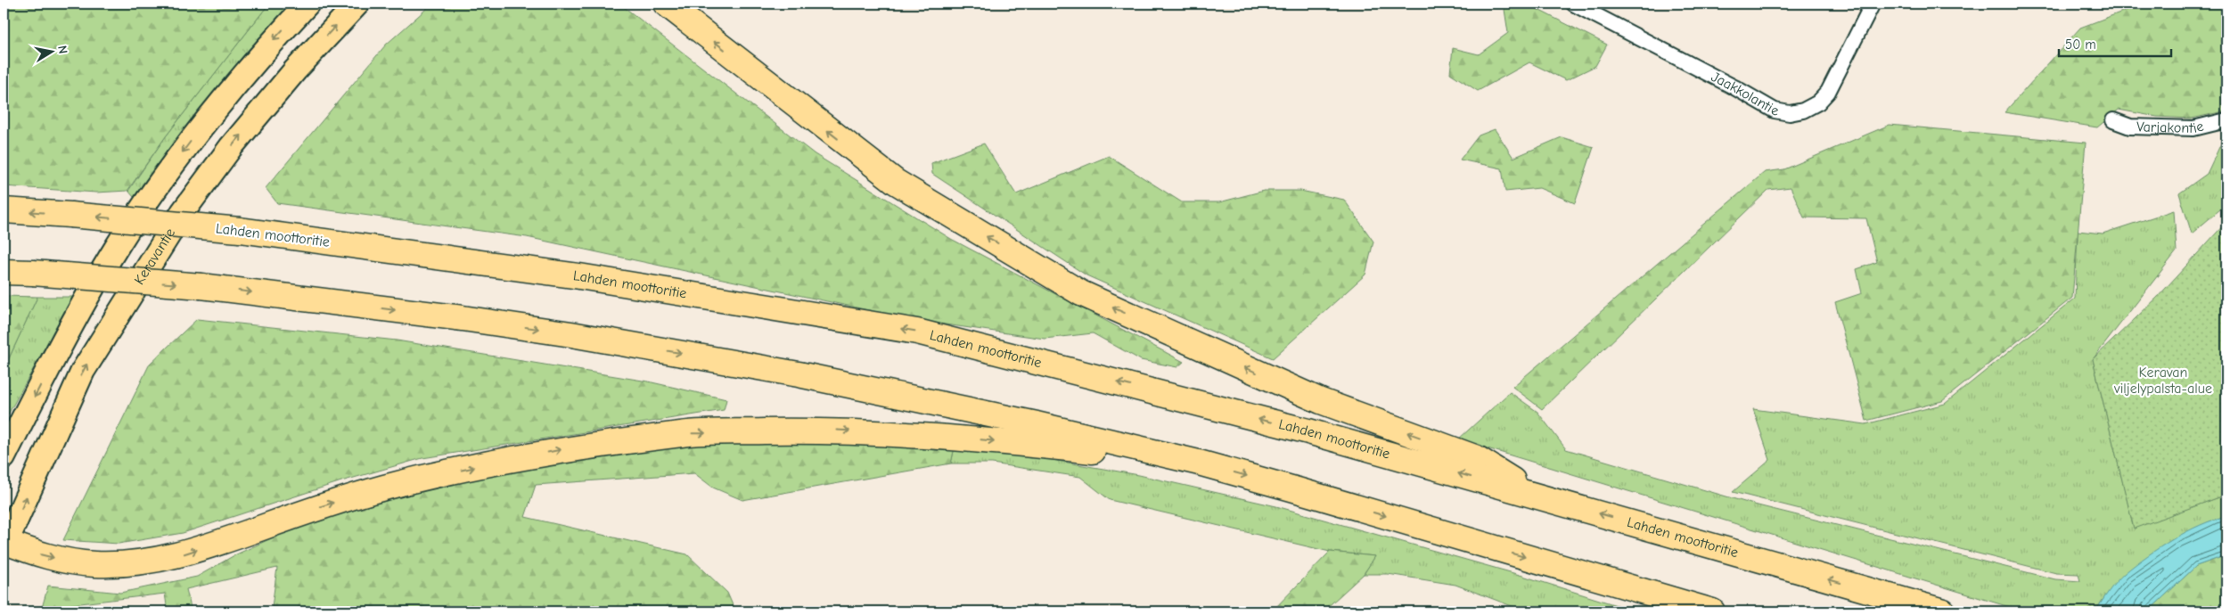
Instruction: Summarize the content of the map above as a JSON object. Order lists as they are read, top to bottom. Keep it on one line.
{"streets":{"highway":["Lahden moottoritie"],"main road":["Keravantie"],"street":["Jaakkolantie","Varjakontie"]},"parks":["Keravan viljelypalsta-alue"],"scale_bar":"50 m","north":"right"}
